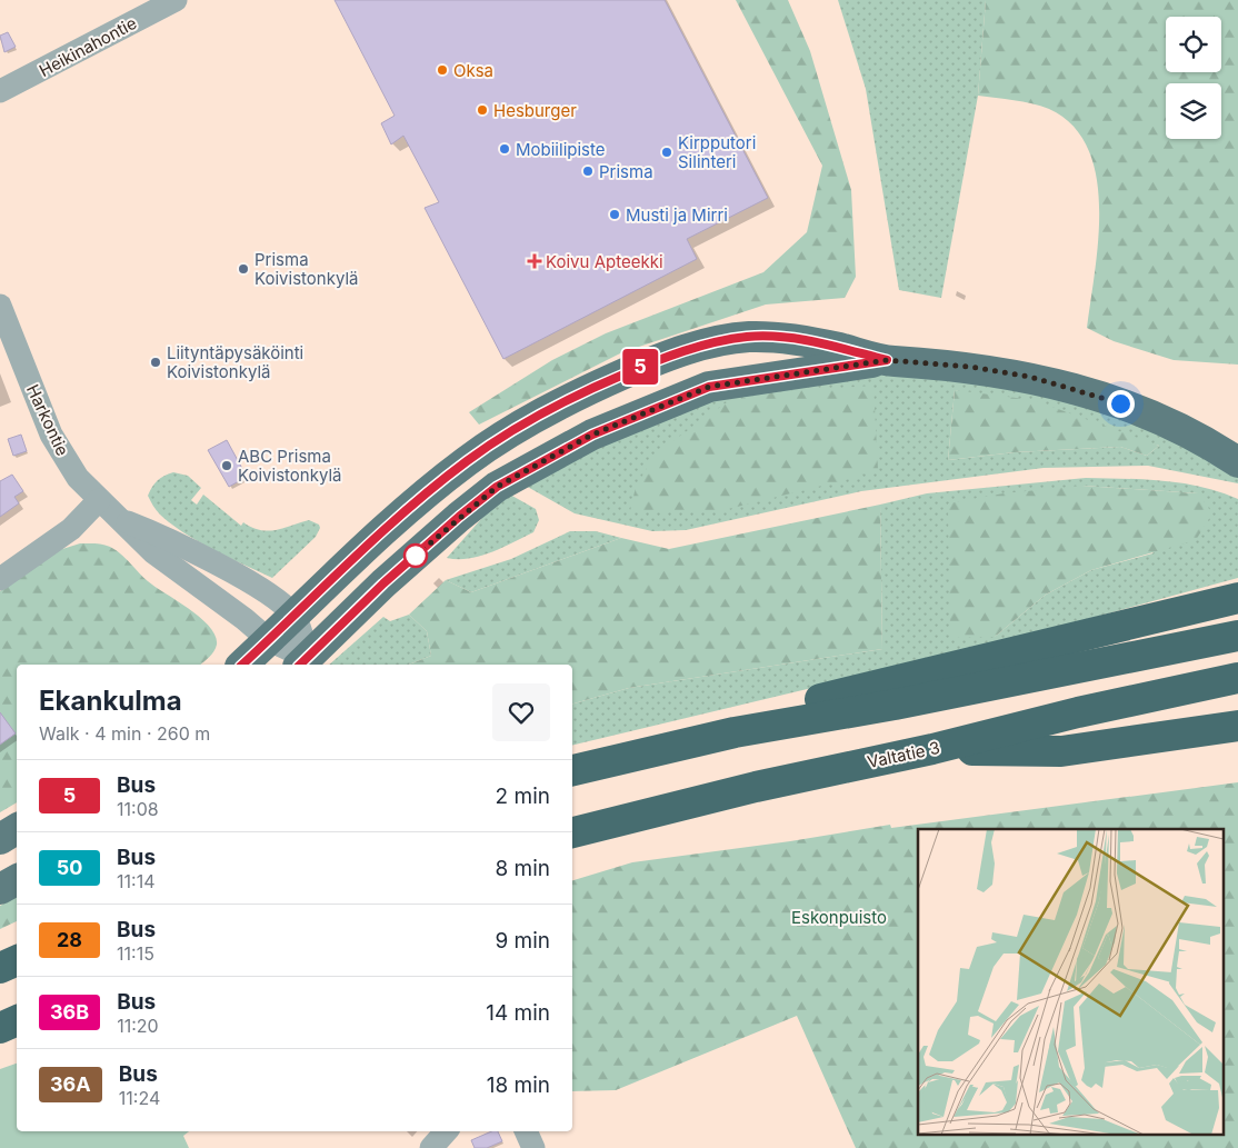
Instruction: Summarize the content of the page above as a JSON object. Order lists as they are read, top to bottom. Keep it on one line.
{"streets":{"highway":["Valtatie 3"],"street":["Heikinahontie","Harkontie"]},"parks":["Eskonpuisto"],"places":{"other":["Oksa","Hesburger","Mobiilipiste","Kirpputori Silinteri","Prisma","Musti ja Mirri","Prisma Koivistonkylä","Liityntäpysäköinti Koivistonkylä","ABC Prisma Koivistonkylä"],"health":["Koivu Apteekki"]},"lines":["bus line 5"],"page":{"on_map":"5","heading":["Ekankulma","Walk · 4 min · 260 m"],"list":[{"mark":"5","name":"Bus","note":"11:08","value":"2 min"},{"mark":"50","name":"Bus","note":"11:14","value":"8 min"},{"mark":"28","name":"Bus","note":"11:15","value":"9 min"},{"mark":"36B","name":"Bus","note":"11:20","value":"14 min"},{"mark":"36A","name":"Bus","note":"11:24","value":"18 min"}]}}
